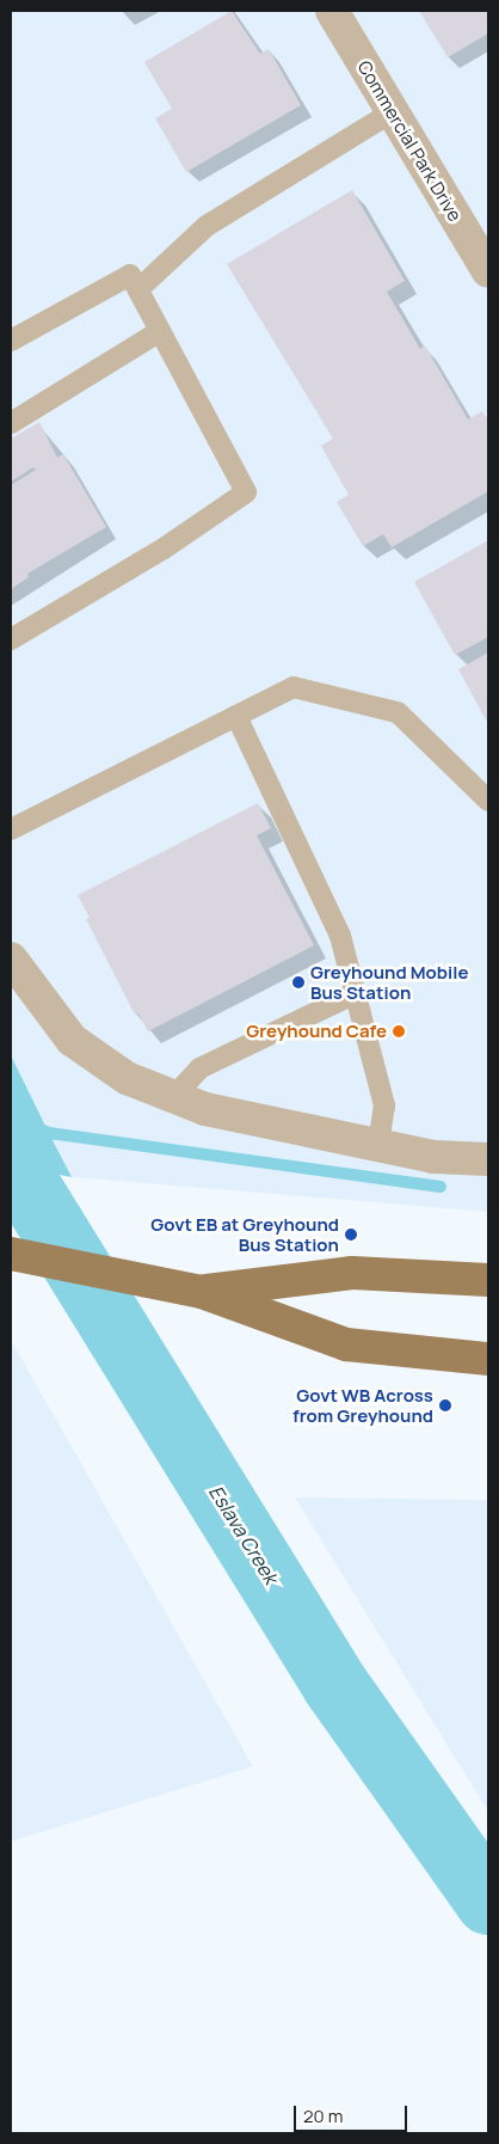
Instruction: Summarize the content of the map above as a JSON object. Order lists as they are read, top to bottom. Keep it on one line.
{"streets":{"street":["Commercial Park Drive"]},"water":["Eslava Creek"],"places":["Greyhound Mobile Bus Station","Greyhound Cafe","Govt EB at Greyhound Bus Station","Govt WB Across from Greyhound"],"scale_bar":"20 m"}
